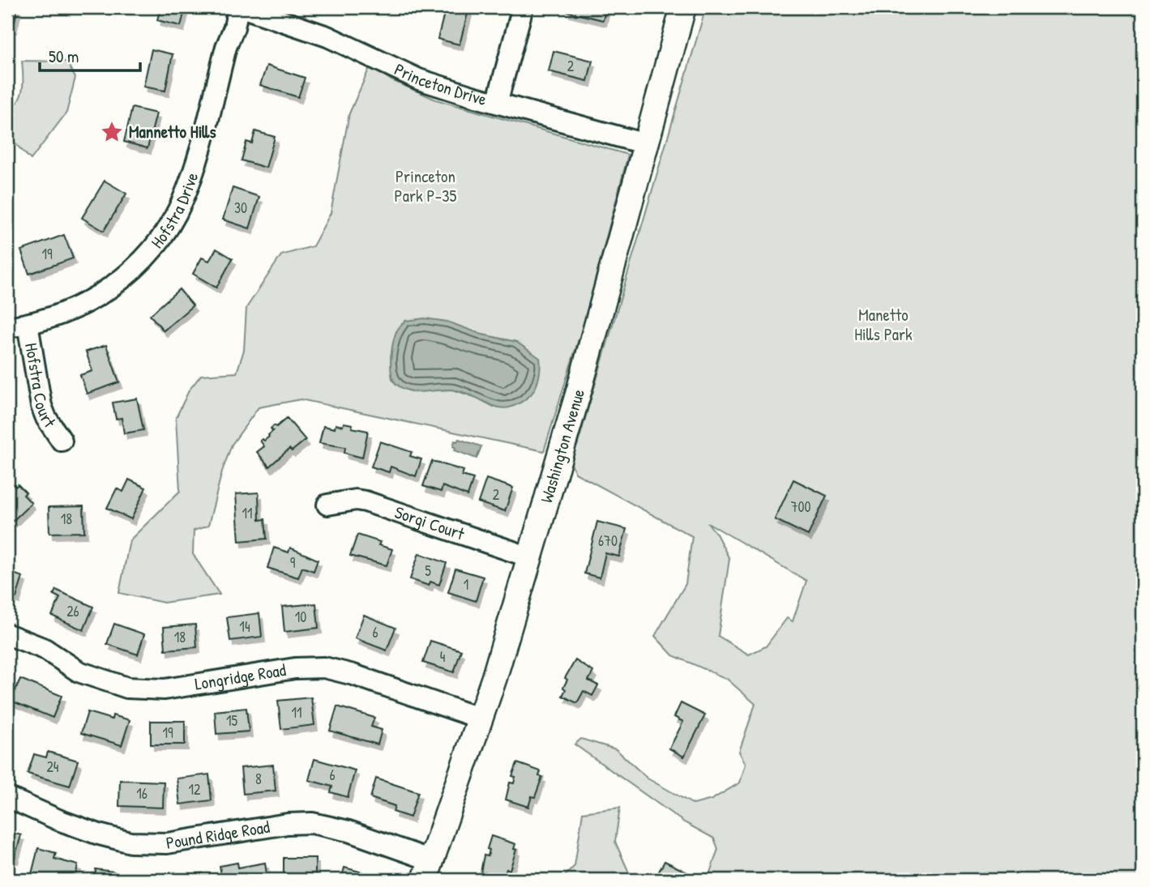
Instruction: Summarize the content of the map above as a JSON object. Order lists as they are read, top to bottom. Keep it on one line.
{"streets":{"main road":["Washington Avenue"],"street":["Princeton Drive","Hofstra Drive","Hofstra Court","Sorgi Court","Longridge Road","Pound Ridge Road"]},"crossings":[["Princeton Drive","Hofstra Drive"],["Princeton Drive","Washington Avenue"],["Hofstra Drive","Hofstra Court"],["Washington Avenue","Sorgi Court"],["Washington Avenue","Longridge Road"],["Washington Avenue","Pound Ridge Road"]],"parks":["Princeton Park P-35","Manetto Hills Park"],"places":{"place":["Mannetto Hills"]},"house_numbers":["2","30","19","2","700","11","18","670","9","5","1","26","10","14","6","18","4","11","15","19","24","6","8","12","16"],"scale_bar":"50 m"}
